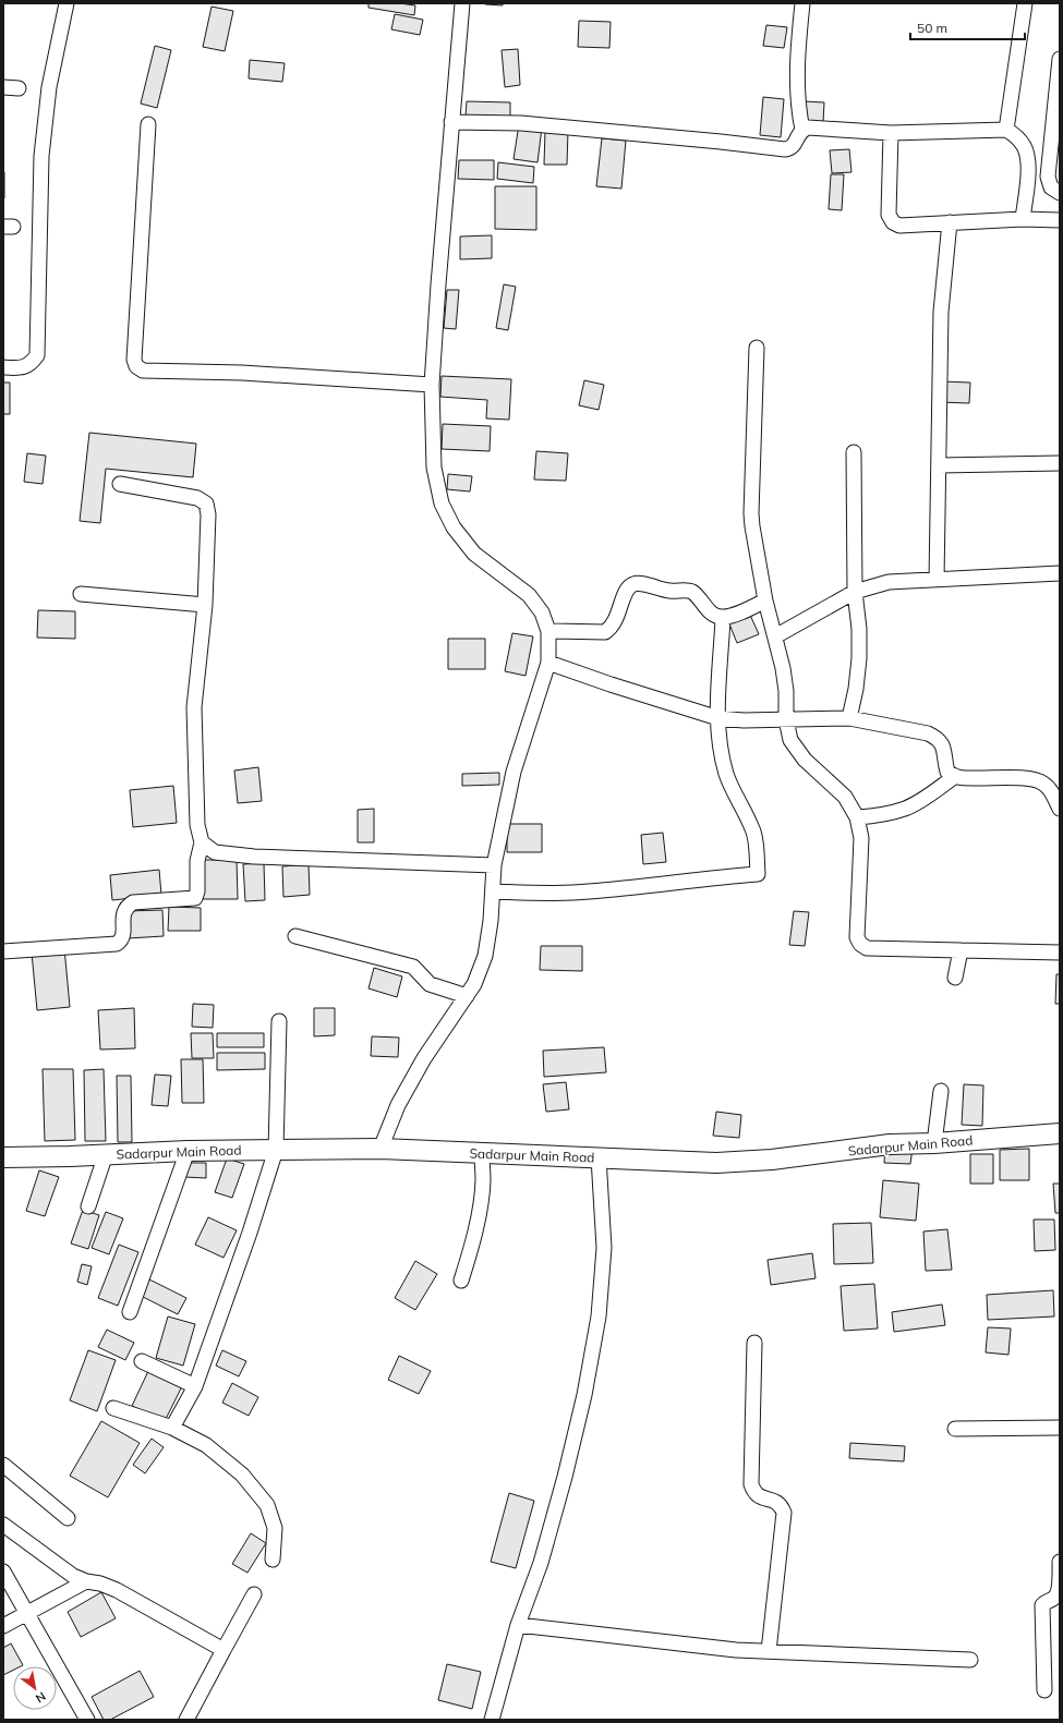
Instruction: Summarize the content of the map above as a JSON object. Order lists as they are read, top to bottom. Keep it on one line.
{"streets":{"street":["Sadarpur Main Road"]},"scale_bar":"50 m","north":"bottom right"}
